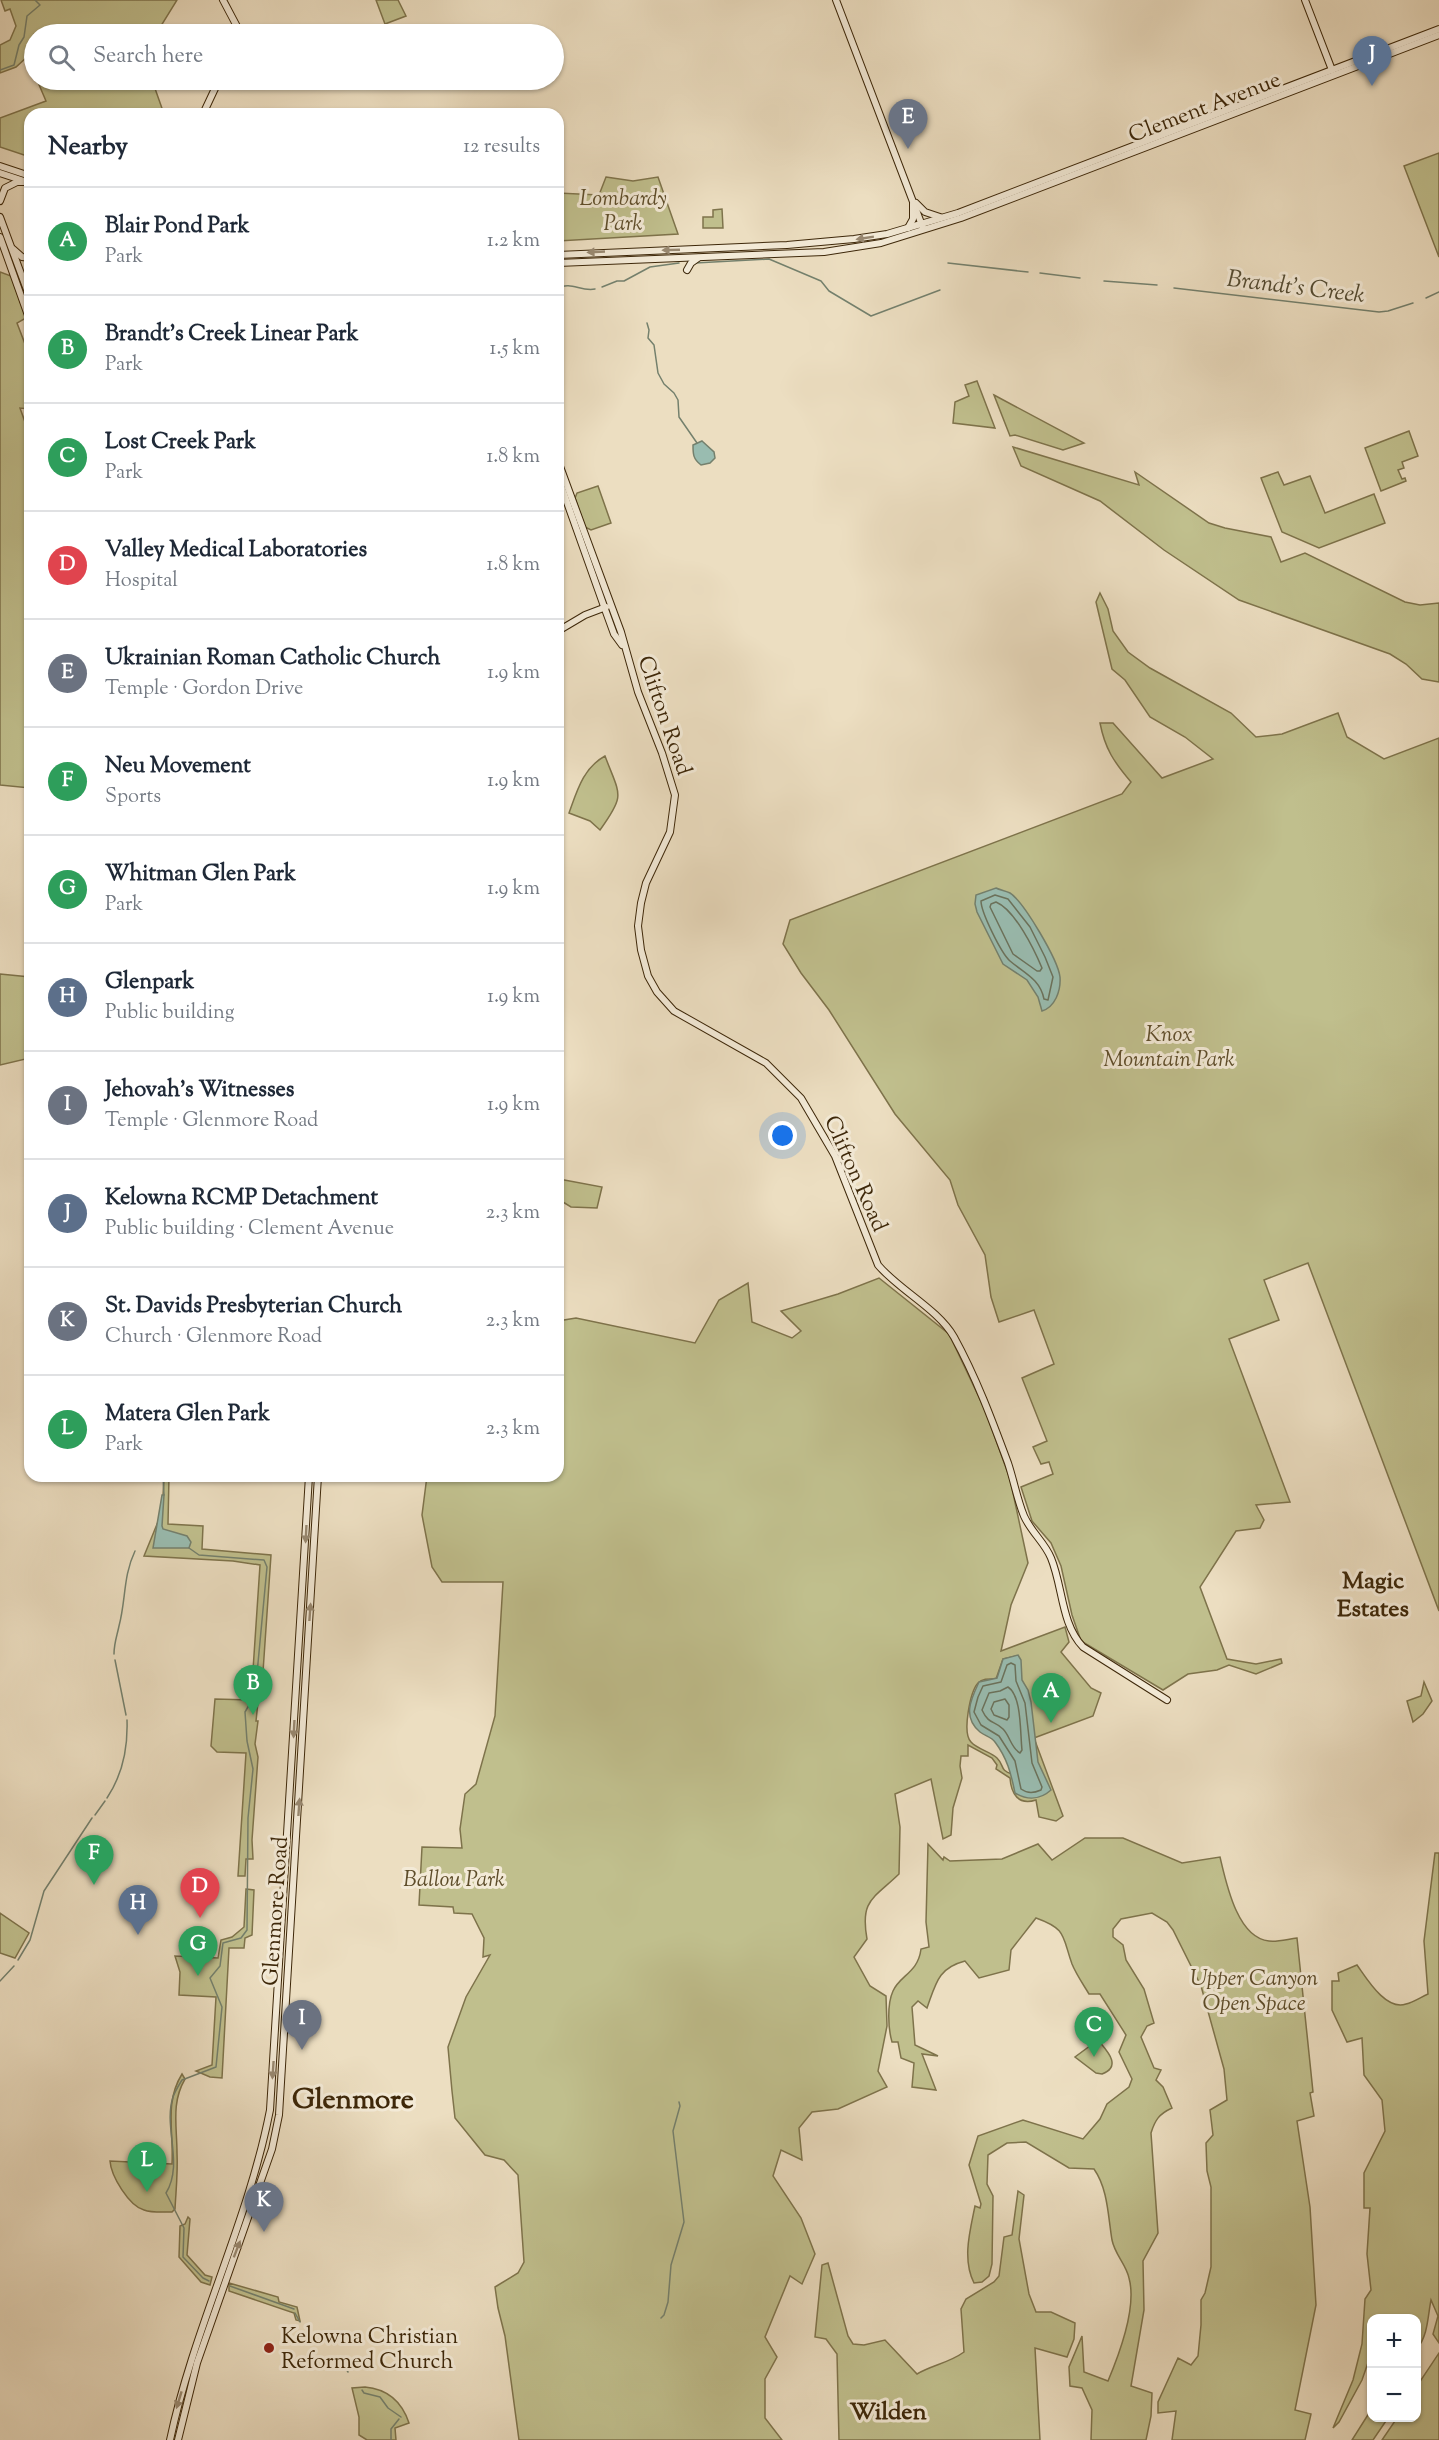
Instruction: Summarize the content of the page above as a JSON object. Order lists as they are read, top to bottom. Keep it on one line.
{"streets":{"main road":["Clement Avenue","Clifton Road","Glenmore Road"]},"districts":["Magic Estates","Glenmore","Wilden"],"water":["Brandt's Creek"],"parks":["Lombardy Park","Knox Mountain Park","Ballou Park","Upper Canyon Open Space"],"places":["Kelowna Christian Reformed Church"],"page":{"search":"Search here","pins":["J","E","B","A","F","D","H","G","I","C","L","K"],"heading":["Nearby","12 results"],"list":[{"mark":"A","name":"Blair Pond Park","note":"Park","value":"1.2 km"},{"mark":"B","name":"Brandt's Creek Linear Park","note":"Park","value":"1.5 km"},{"mark":"C","name":"Lost Creek Park","note":"Park","value":"1.8 km"},{"mark":"D","name":"Valley Medical Laboratories","note":"Hospital","value":"1.8 km"},{"mark":"E","name":"Ukrainian Roman Catholic Church","note":"Temple · Gordon Drive","value":"1.9 km"},{"mark":"F","name":"Neu Movement","note":"Sports","value":"1.9 km"},{"mark":"G","name":"Whitman Glen Park","note":"Park","value":"1.9 km"},{"mark":"H","name":"Glenpark","note":"Public building","value":"1.9 km"},{"mark":"I","name":"Jehovah's Witnesses","note":"Temple · Glenmore Road","value":"1.9 km"},{"mark":"J","name":"Kelowna RCMP Detachment","note":"Public building · Clement Avenue","value":"2.3 km"},{"mark":"K","name":"St. Davids Presbyterian Church","note":"Church · Glenmore Road","value":"2.3 km"},{"mark":"L","name":"Matera Glen Park","note":"Park","value":"2.3 km"}],"map_buttons":["+","−"]}}
